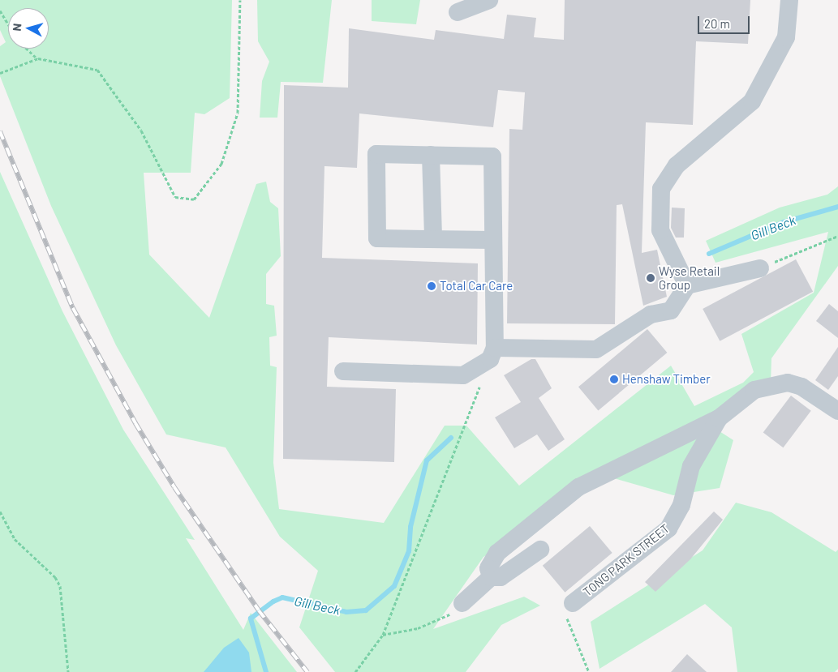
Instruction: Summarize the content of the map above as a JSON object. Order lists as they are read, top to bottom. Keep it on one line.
{"streets":{"street":["TONG PARK STREET"]},"water":["Gill Beck"],"places":["Wyse Retail Group","Total Car Care","Henshaw Timber"],"scale_bar":"20 m","north":"left"}
